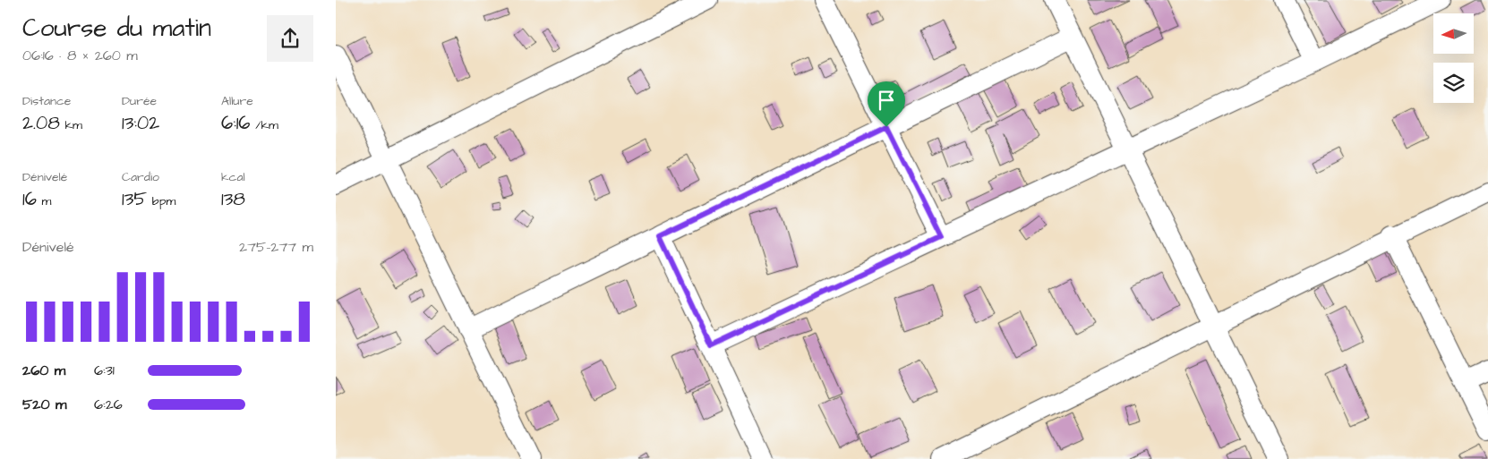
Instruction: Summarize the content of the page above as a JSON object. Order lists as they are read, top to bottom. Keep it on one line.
{"north":"left","page":{"heading":["Course du matin","06:16 · 8 × 260 m"],"stats":[["Distance","2.08 km"],["Durée","13:02"],["Allure","6:16 /km"],["Dénivelé","16 m"],["Cardio","135 bpm"],["kcal","138"]],"chart":["Dénivelé","275–277 m"],"list":[{"name":"260 m","note":"6:31"},{"name":"520 m","note":"6:26"}]}}
